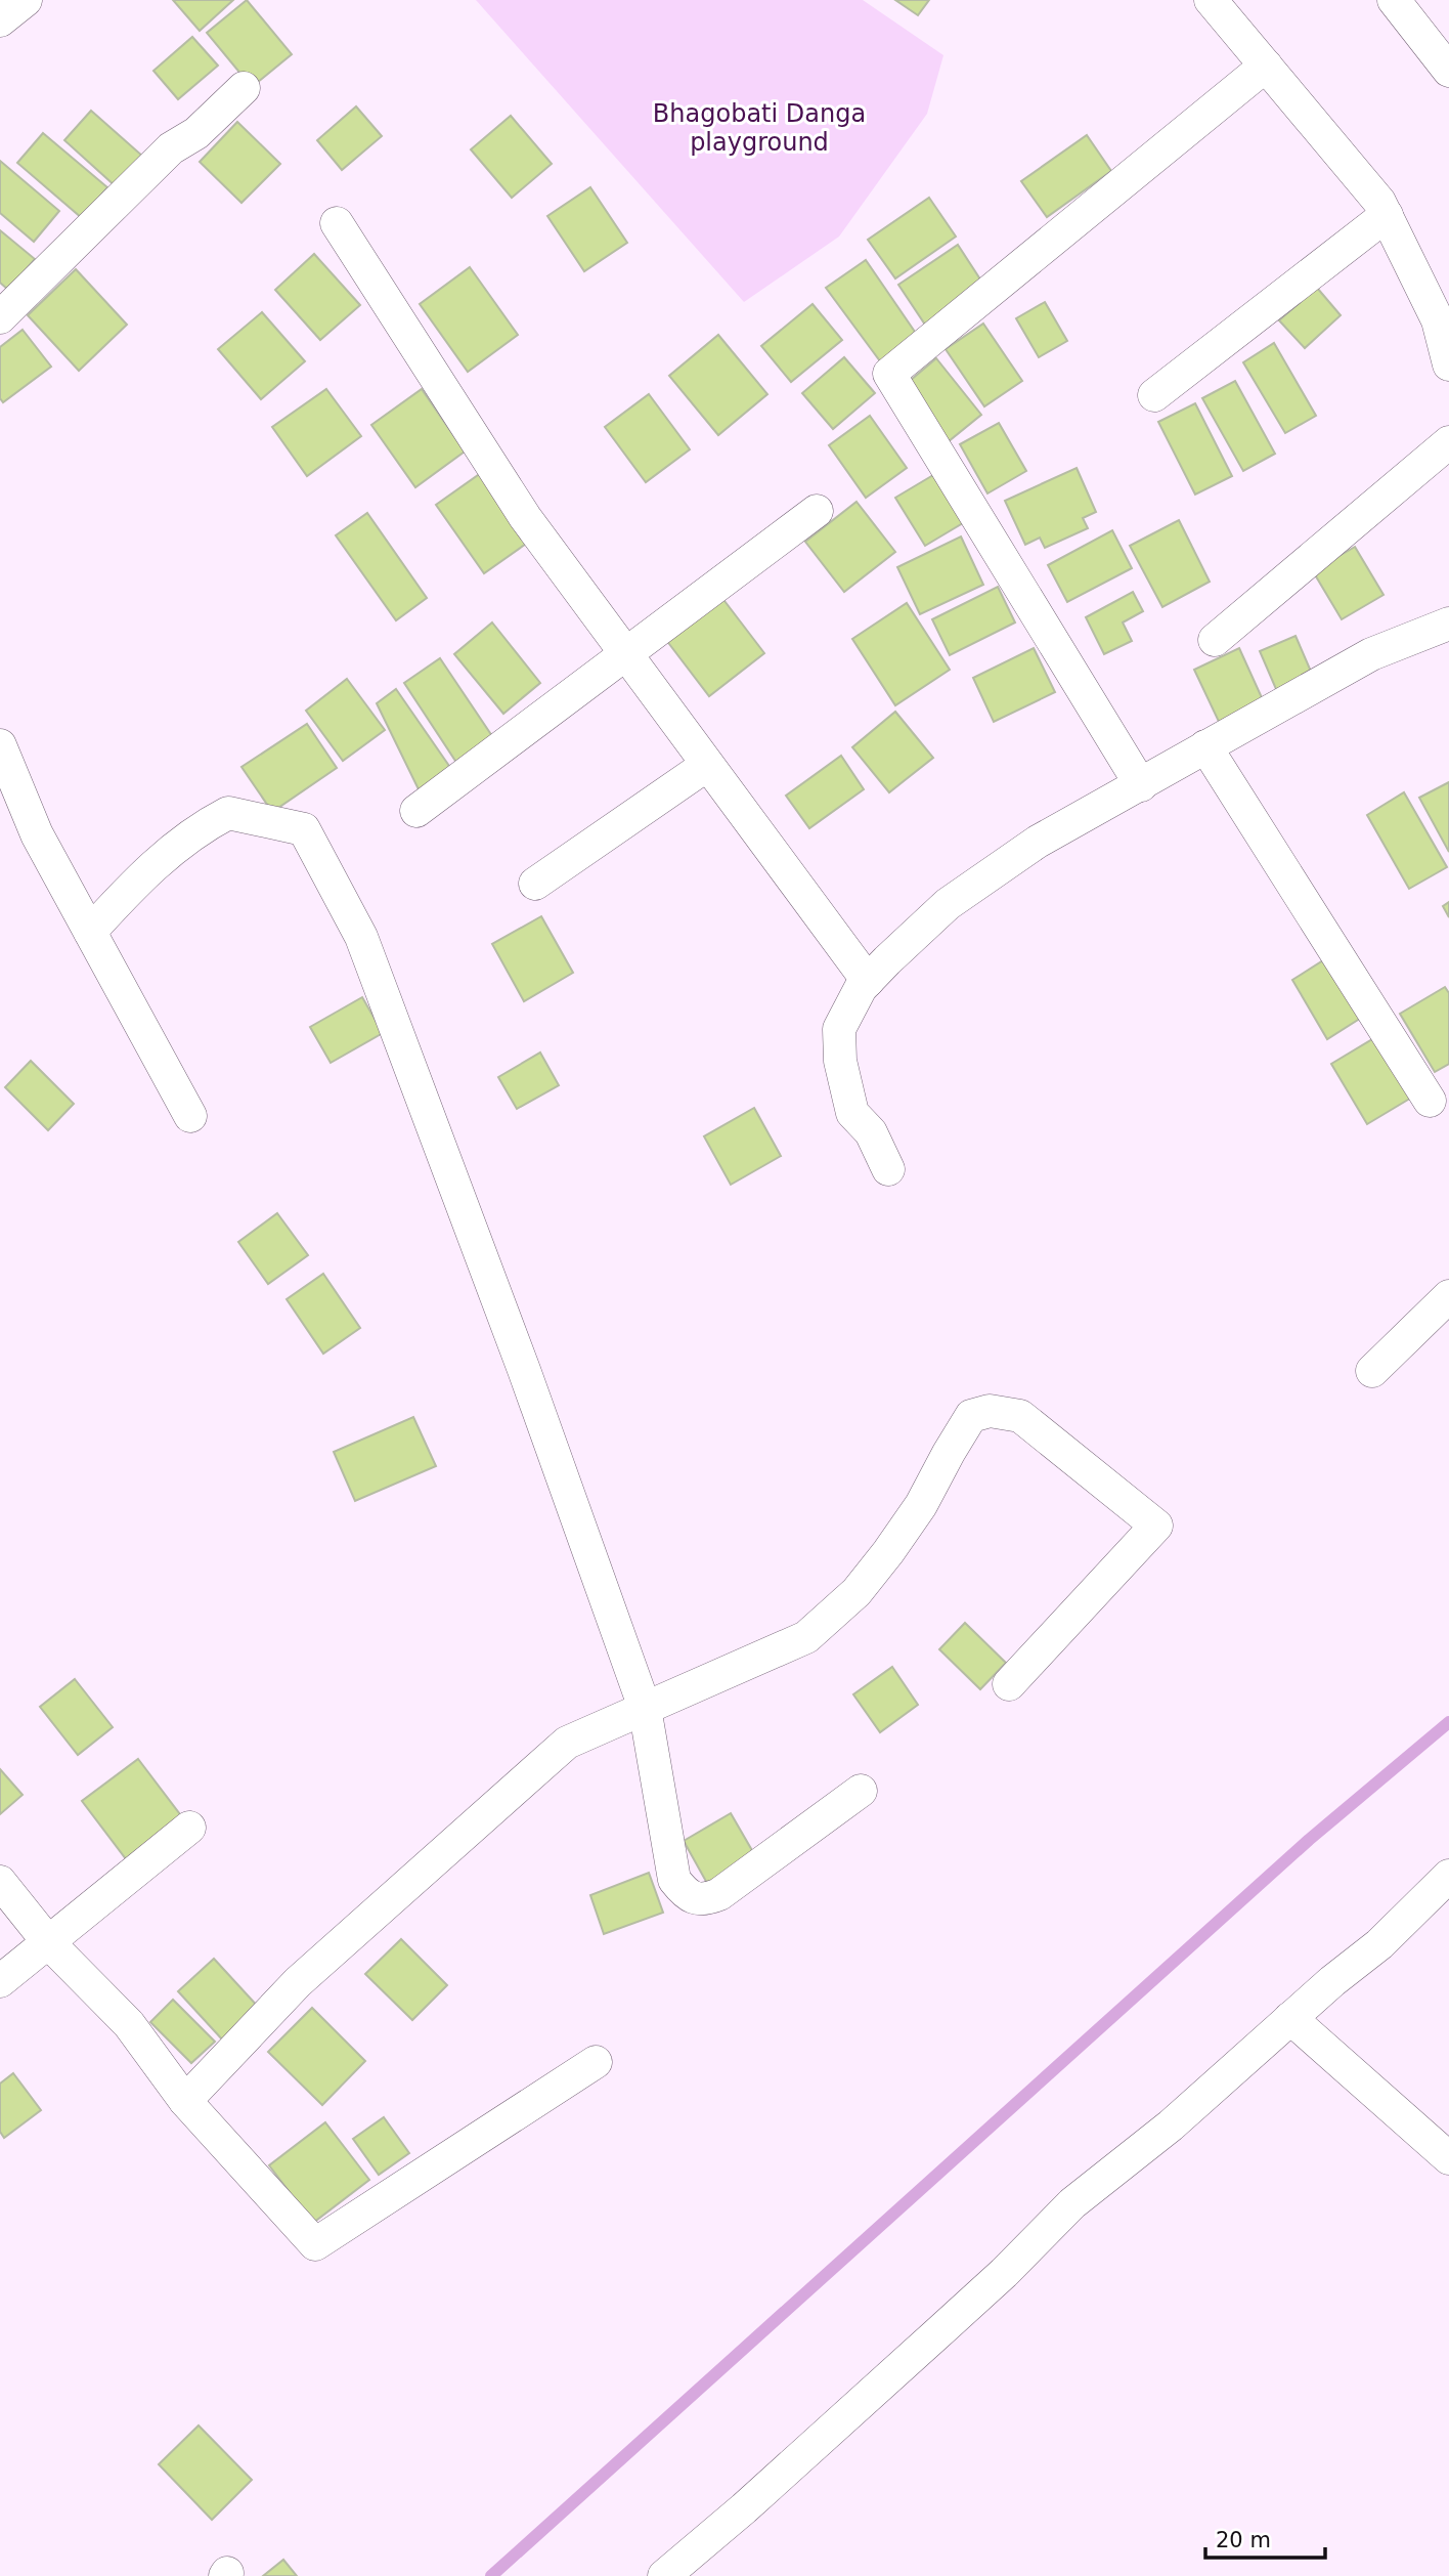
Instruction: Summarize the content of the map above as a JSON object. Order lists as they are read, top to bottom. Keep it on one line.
{"parks":["Bhagobati Danga playground"],"scale_bar":"20 m"}
